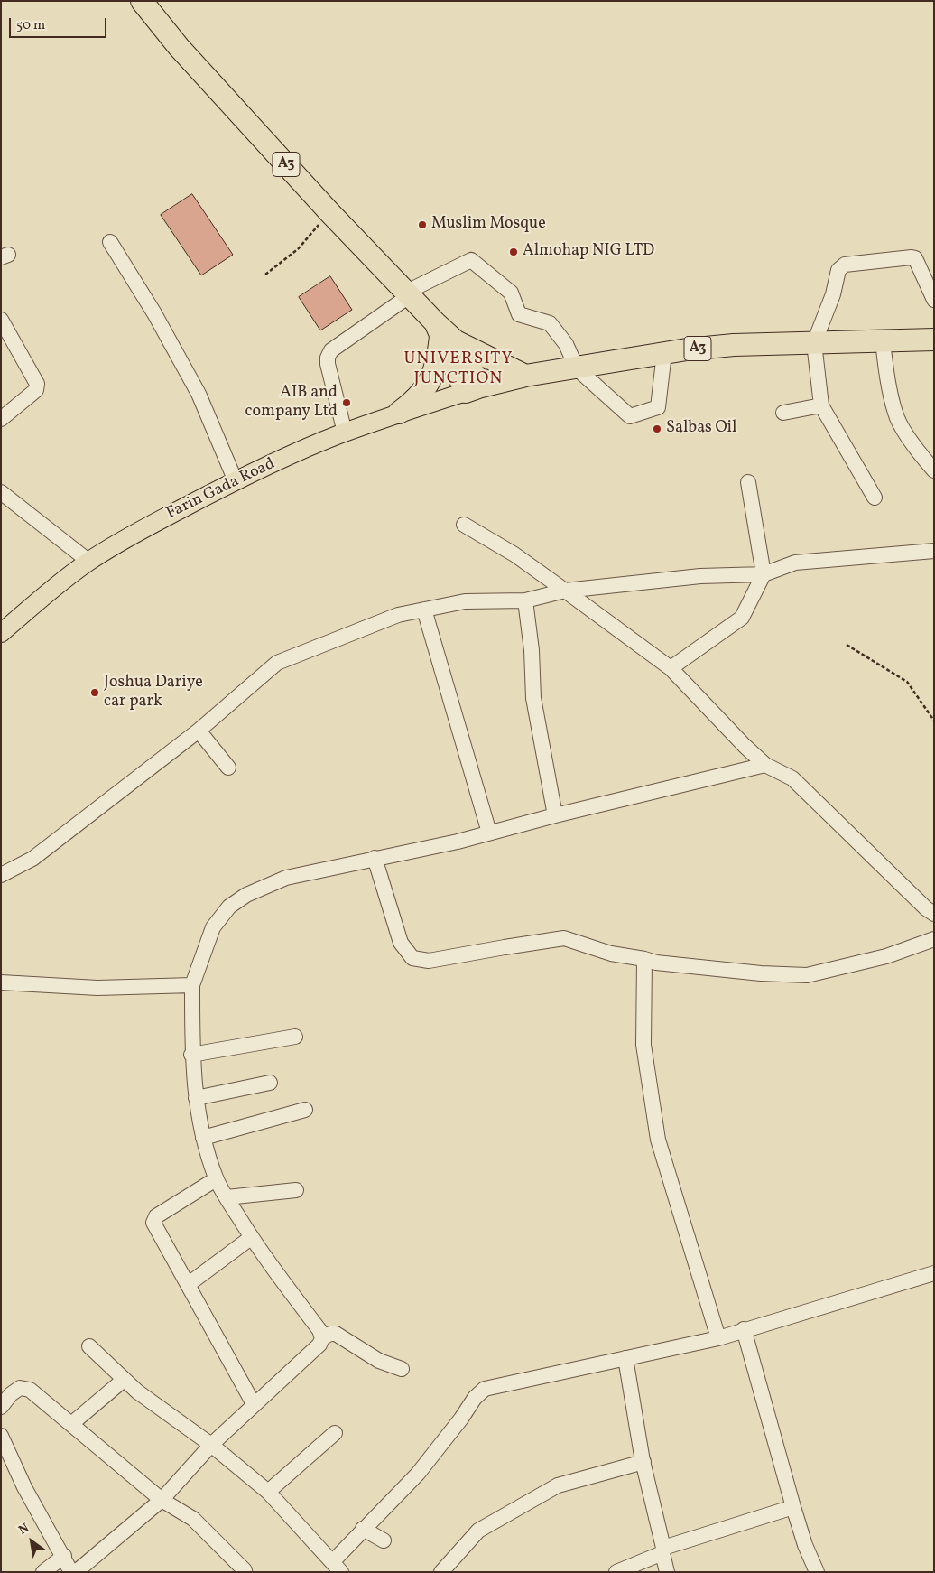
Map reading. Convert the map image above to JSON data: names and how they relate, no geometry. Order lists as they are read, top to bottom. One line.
{"streets":{"highway":["A3"],"main road":["Farin Gada Road"]},"crossings":[["A3","Farin Gada Road"]],"districts":["UNIVERSITY JUNCTION"],"places":["Muslim Mosque","Almohap NIG LTD","AIB and company Ltd","Salbas Oil","Joshua Dariye car park"],"scale_bar":"50 m","north":"top left"}
